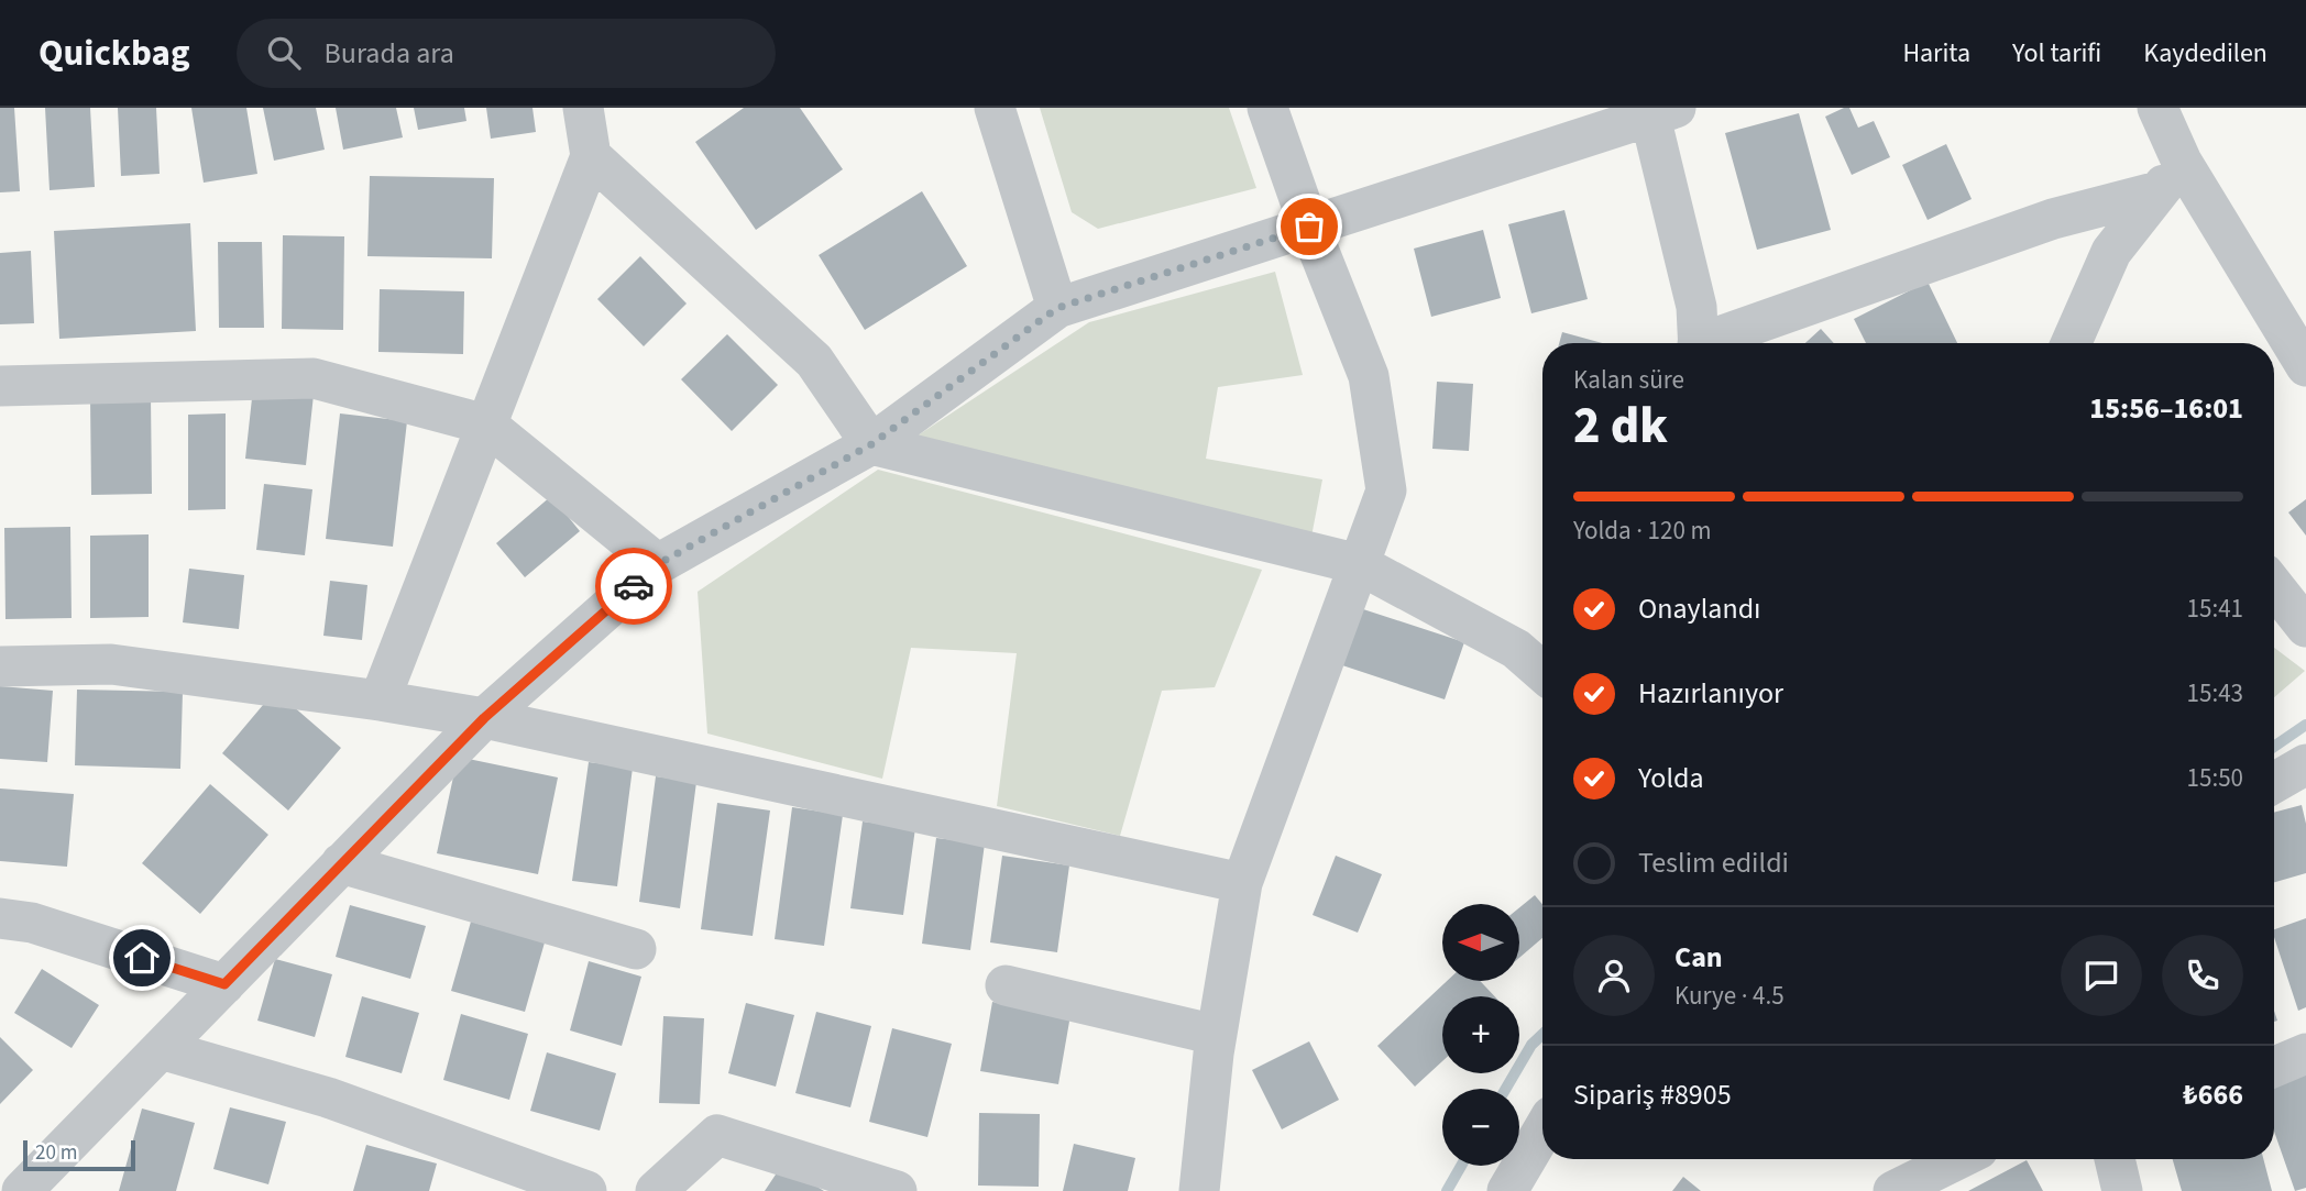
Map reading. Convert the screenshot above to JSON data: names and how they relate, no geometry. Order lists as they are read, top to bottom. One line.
{"scale_bar":"20 m","north":"left","page":{"header":"Quickbag","search":"Burada ara","nav":["Harita","Yol tarifi","Kaydedilen"],"heading":["2 dk","Kalan süre","15:56–16:01"],"panel":["Can","Kurye · 4.5","Sipariş #8905","₺666"],"bar":"Yolda · 120 m","list":[["Onaylandı","15:41"],["Hazırlanıyor","15:43"],["Yolda","15:50"],"Teslim edildi"],"map_buttons":["+","−"],"scale":"20 m"}}
